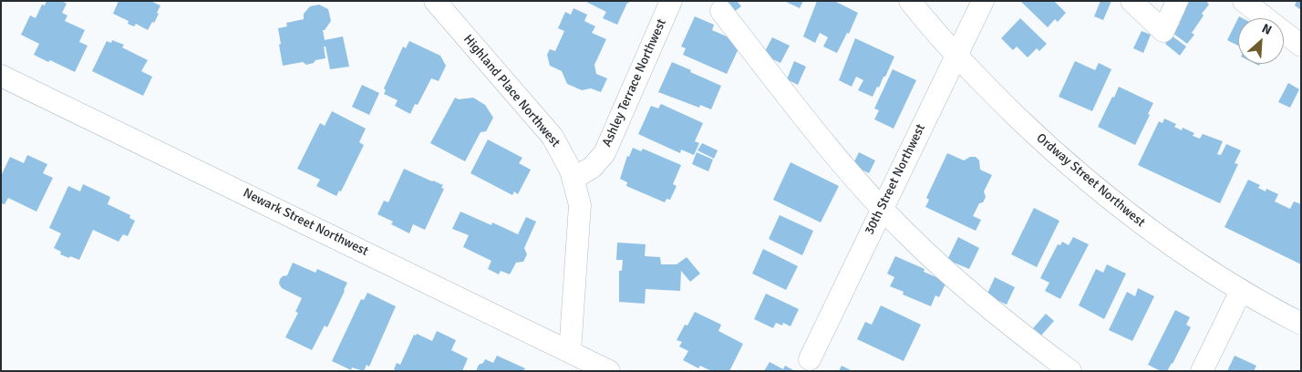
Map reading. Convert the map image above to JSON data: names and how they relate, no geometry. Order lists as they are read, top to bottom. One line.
{"streets":{"street":["Ashley Terrace Northwest","Highland Place Northwest","30th Street Northwest","Ordway Street Northwest","Newark Street Northwest"]},"crossings":[["Ashley Terrace Northwest","Highland Place Northwest"],["Highland Place Northwest","Newark Street Northwest"],["30th Street Northwest","Ordway Street Northwest"]],"north":"top right"}
